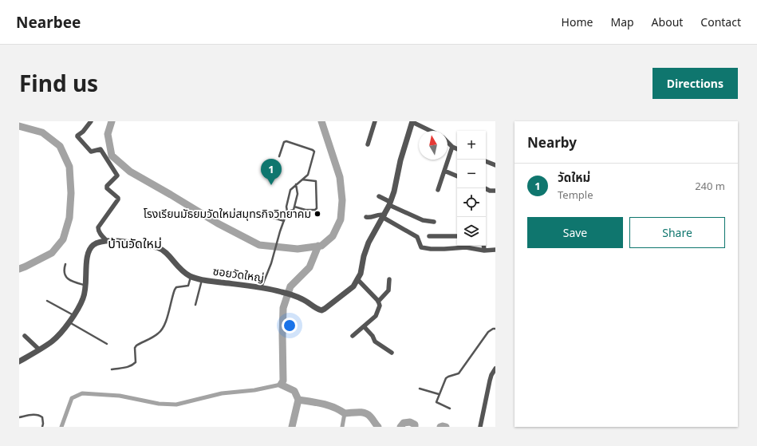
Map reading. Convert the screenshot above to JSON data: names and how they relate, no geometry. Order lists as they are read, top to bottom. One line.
{"streets":{"street":["ซอยวัดใหญ่"]},"districts":["บ้านวัดใหม่"],"places":["โรงเรียนมัธยมวัดใหม่สมุทรกิจวิทยาคม"],"north":"top","page":{"header":"Nearbee","nav":["Home","Map","About","Contact"],"title":"Find us","buttons":["Directions",["Save","Share"]],"heading":"Nearby","map_buttons":["+","−"],"pins":"1","list":[{"mark":"1","name":"วัดใหม่","note":"Temple","value":"240 m"}]}}
